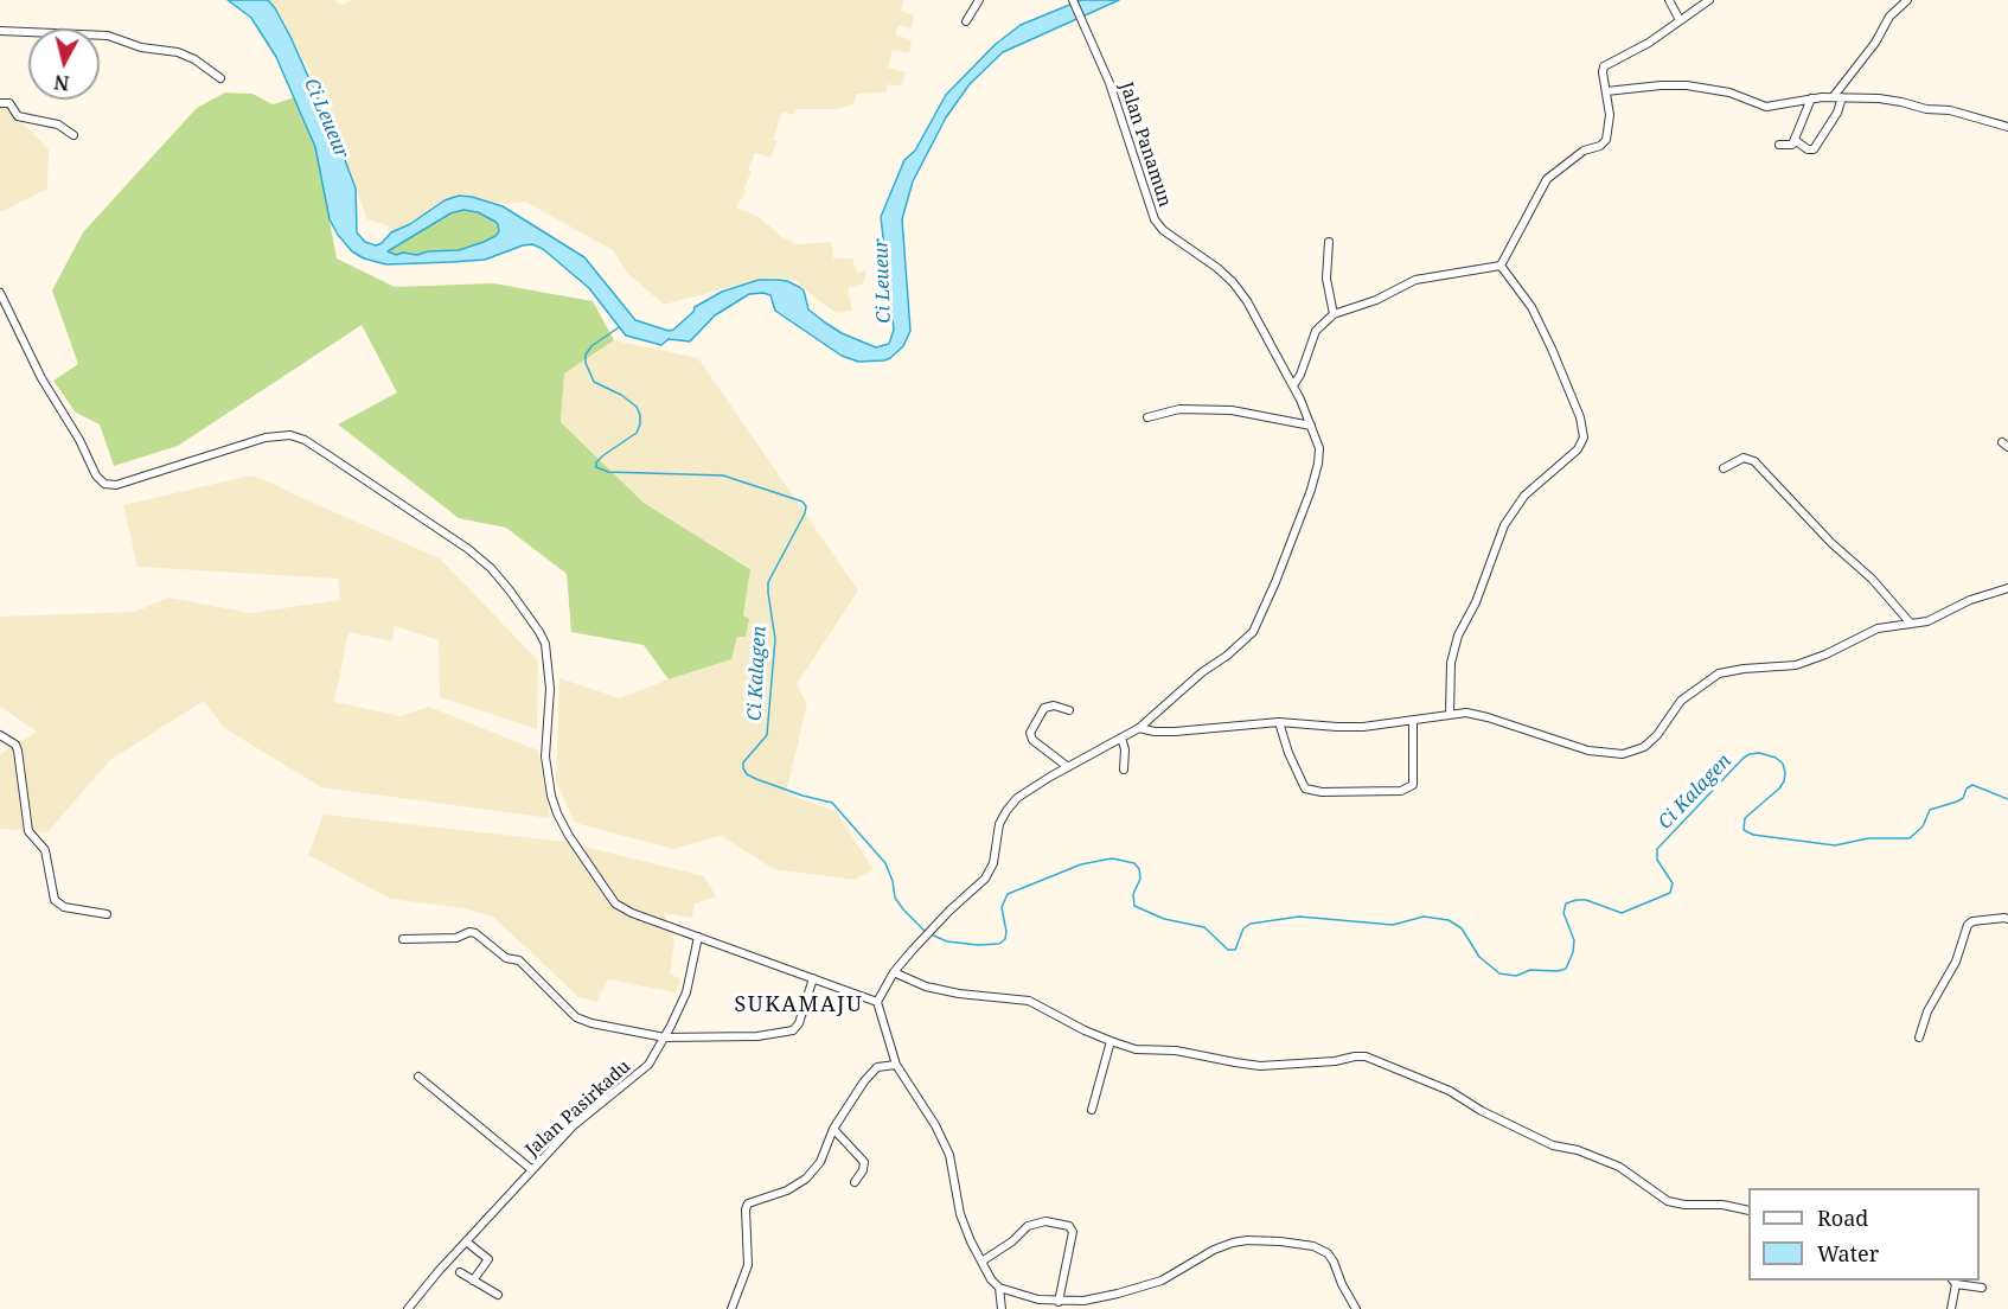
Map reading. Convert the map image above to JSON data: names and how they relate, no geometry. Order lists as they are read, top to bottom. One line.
{"streets":{"street":["Jalan Panamun","Jalan Pasirkadu"]},"districts":["SUKAMAJU"],"water":["Ci Leueur","Ci Kalagen"],"legend":["Road","Water"],"north":"bottom"}
